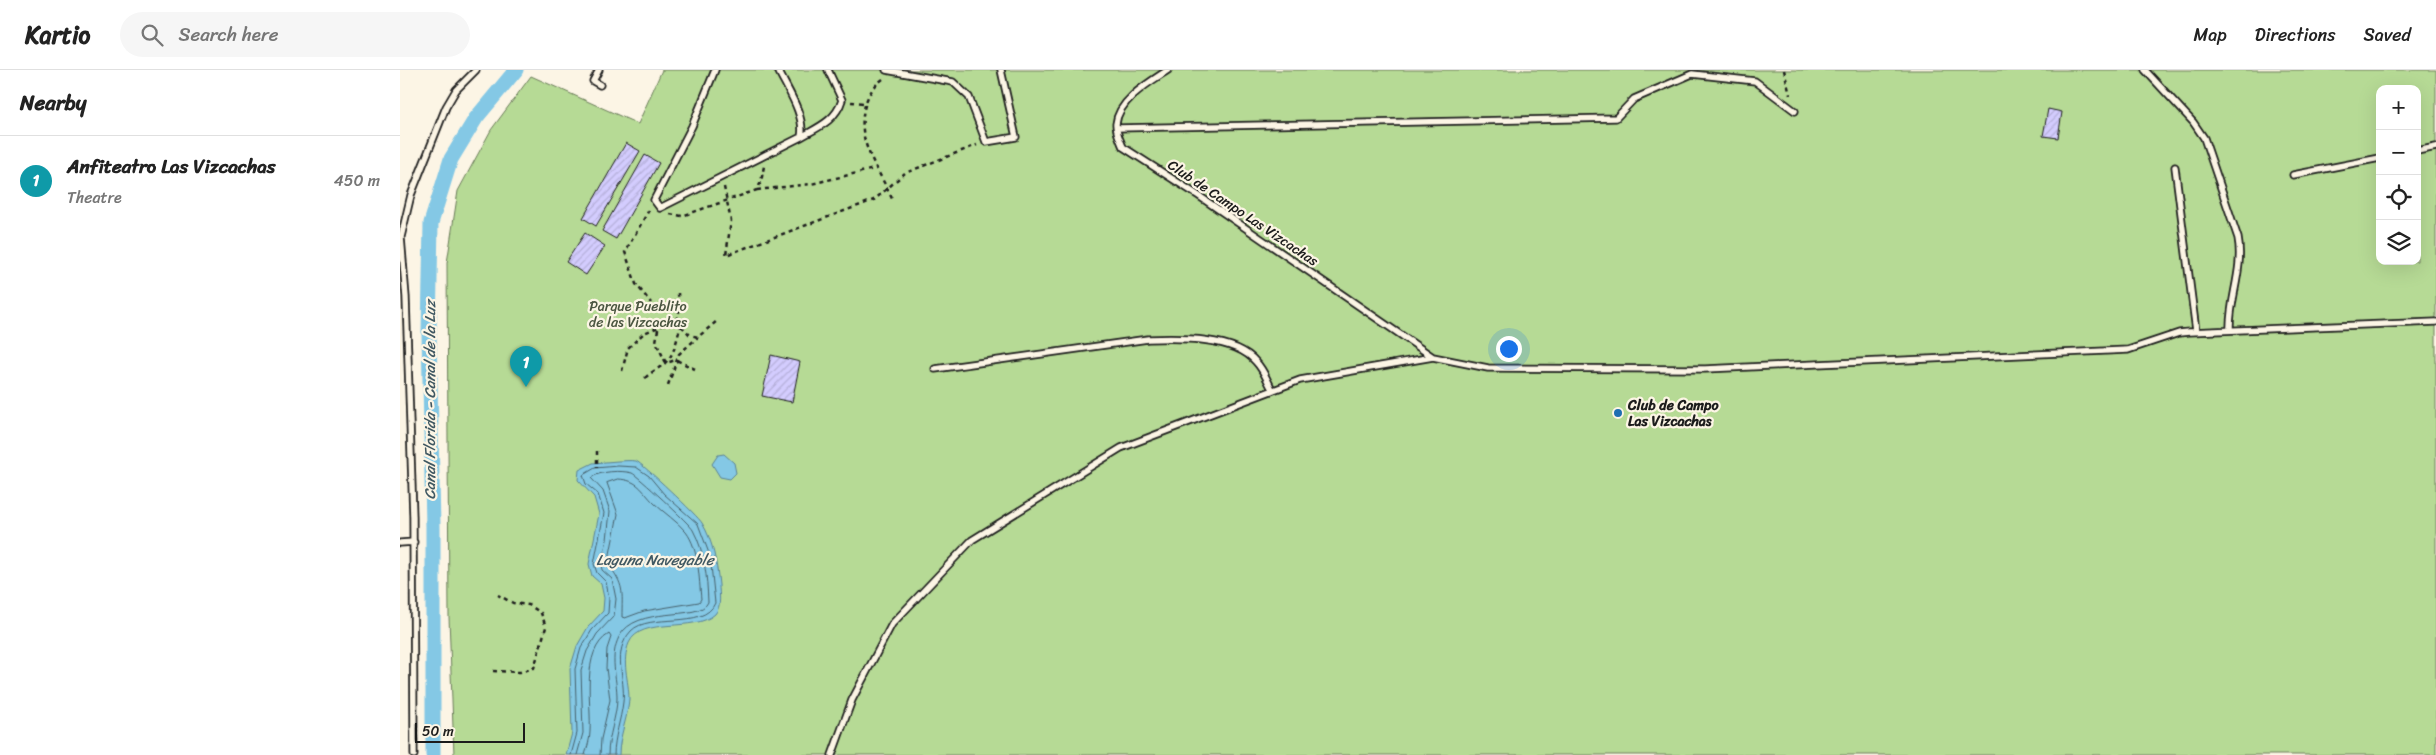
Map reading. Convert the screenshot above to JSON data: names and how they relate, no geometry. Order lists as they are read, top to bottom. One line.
{"streets":{"lane":["Club de Campo Las Vizcachas"]},"water":["Canal Florida - Canal de la Luz","Laguna Navegable"],"parks":["Parque Pueblito de las Vizcachas"],"places":["Club de Campo Las Vizcachas"],"scale_bar":"50 m","page":{"header":"Kartio","search":"Search here","nav":["Map","Directions","Saved"],"heading":"Nearby","map_buttons":["+","−"],"list":[{"mark":"1","name":"Anfiteatro Las Vizcachas","note":"Theatre","value":"450 m"}],"pins":"1","scale":"50 m"}}
